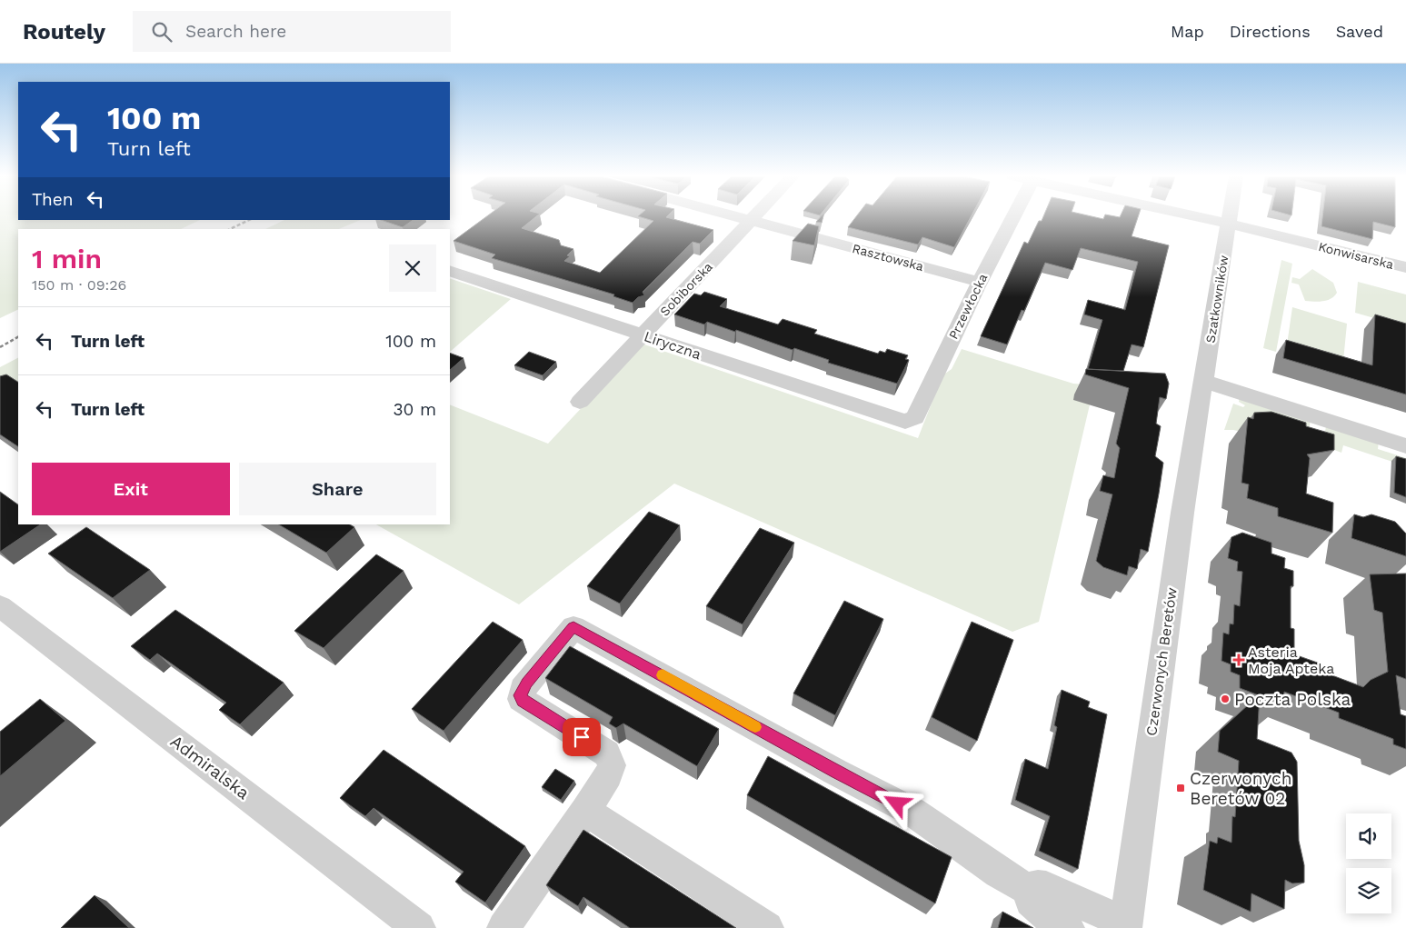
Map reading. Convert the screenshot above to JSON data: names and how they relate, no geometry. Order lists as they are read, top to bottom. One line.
{"streets":{"street":["Konwisarska","Rasztowska","Sobiborska","Szatkowników","Przewłocka","Liryczna","Czerwonych Beretów","Admiralska"]},"crossings":[["Konwisarska","Szatkowników"],["Rasztowska","Sobiborska"],["Rasztowska","Przewłocka"],["Sobiborska","Liryczna"],["Szatkowników","Czerwonych Beretów"],["Przewłocka","Liryczna"]],"places":{"health":["Asteria Moja Apteka"],"other":["Poczta Polska"],"transit":["Czerwonych Beretów 02"]},"page":{"header":"Routely","search":"Search here","nav":["Map","Directions","Saved"],"turn":["100 m","Turn left"],"then":"Then","heading":["1 min","150 m · 09:26"],"list":[{"name":"Turn left","value":"100 m"},{"name":"Turn left","value":"30 m"}],"buttons":["Exit","Share"]}}
